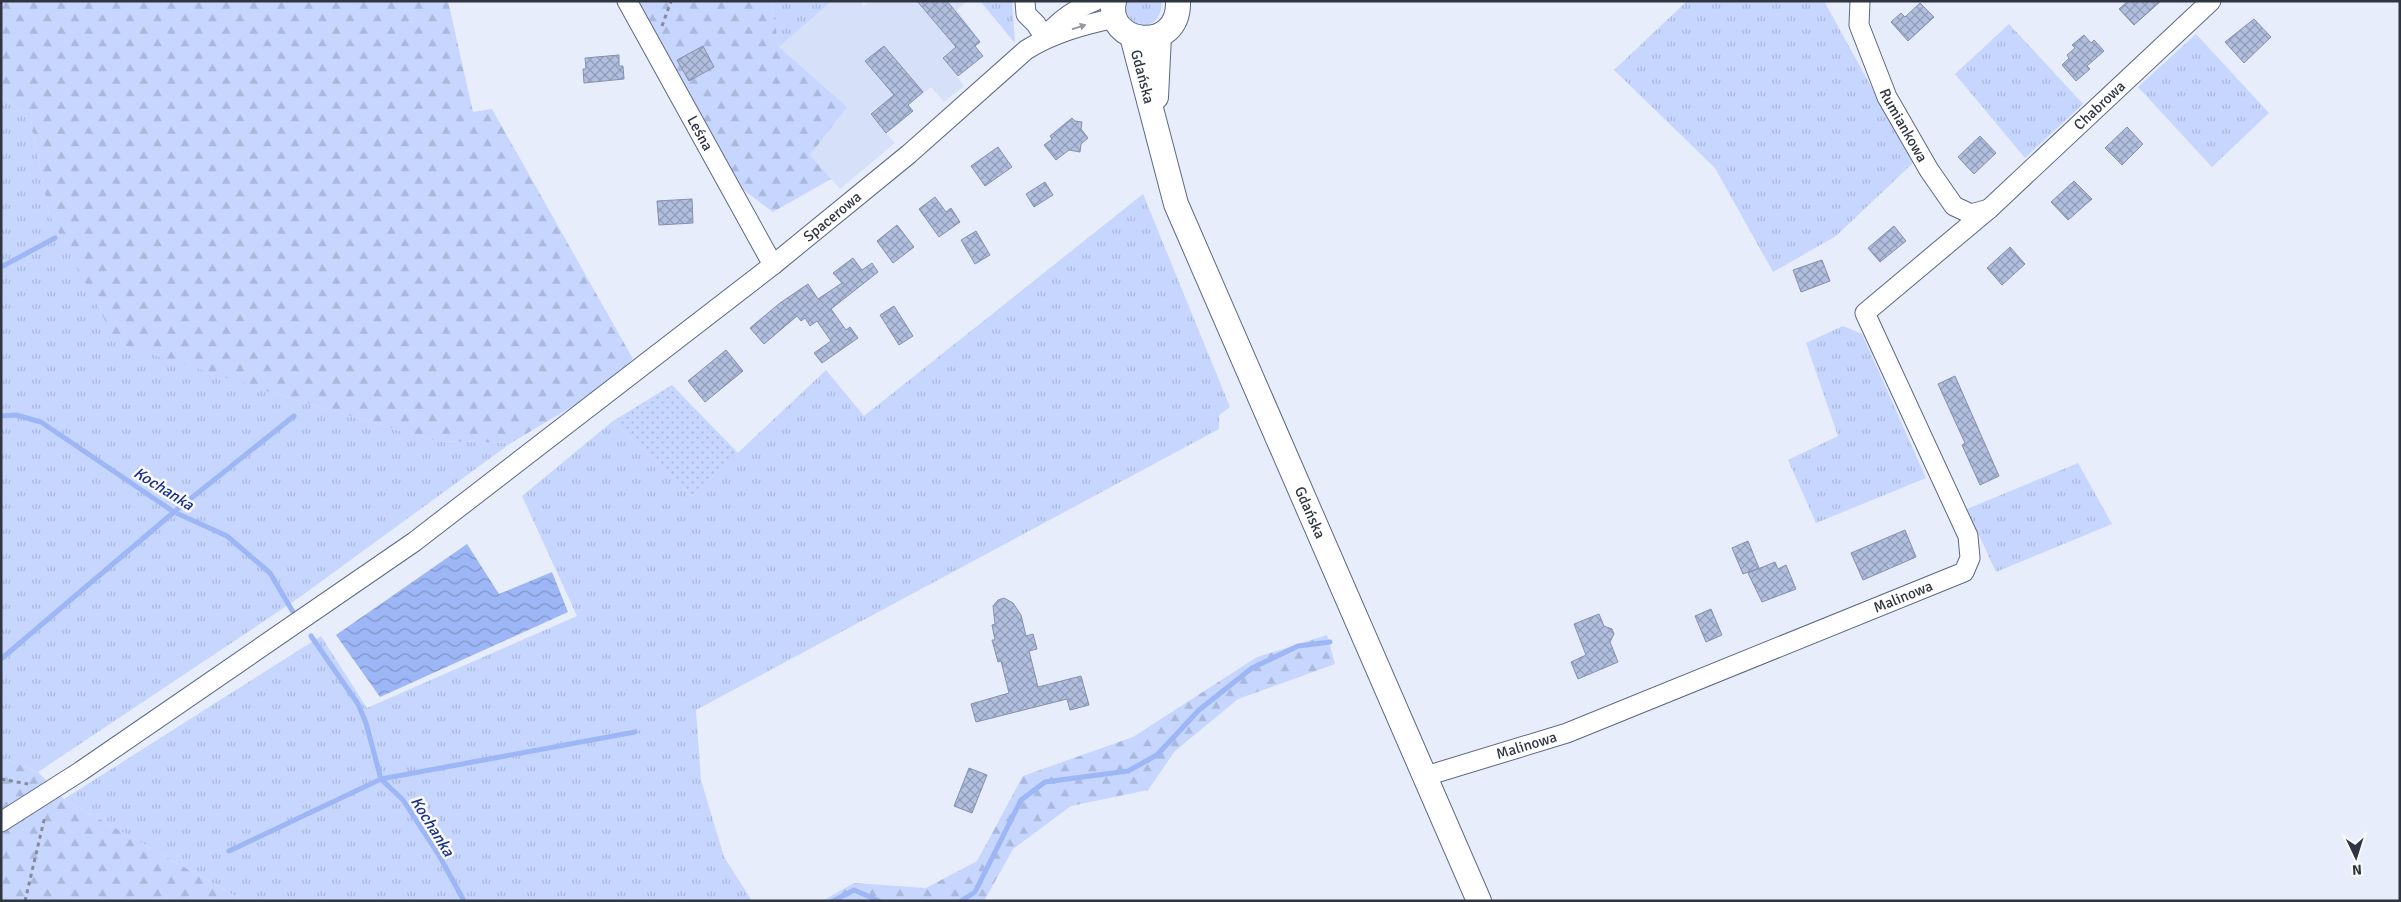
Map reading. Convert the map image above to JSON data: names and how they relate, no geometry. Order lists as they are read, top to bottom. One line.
{"streets":{"main road":["Gdańska"],"street":["Chabrowa","Rumiankowa","Leśna","Spacerowa","Malinowa"]},"crossings":[["Gdańska","Malinowa"],["Chabrowa","Rumiankowa"],["Chabrowa","Malinowa"],["Rumiankowa","Malinowa"],["Leśna","Spacerowa"]],"water":["Kochanka"],"north":"bottom"}
